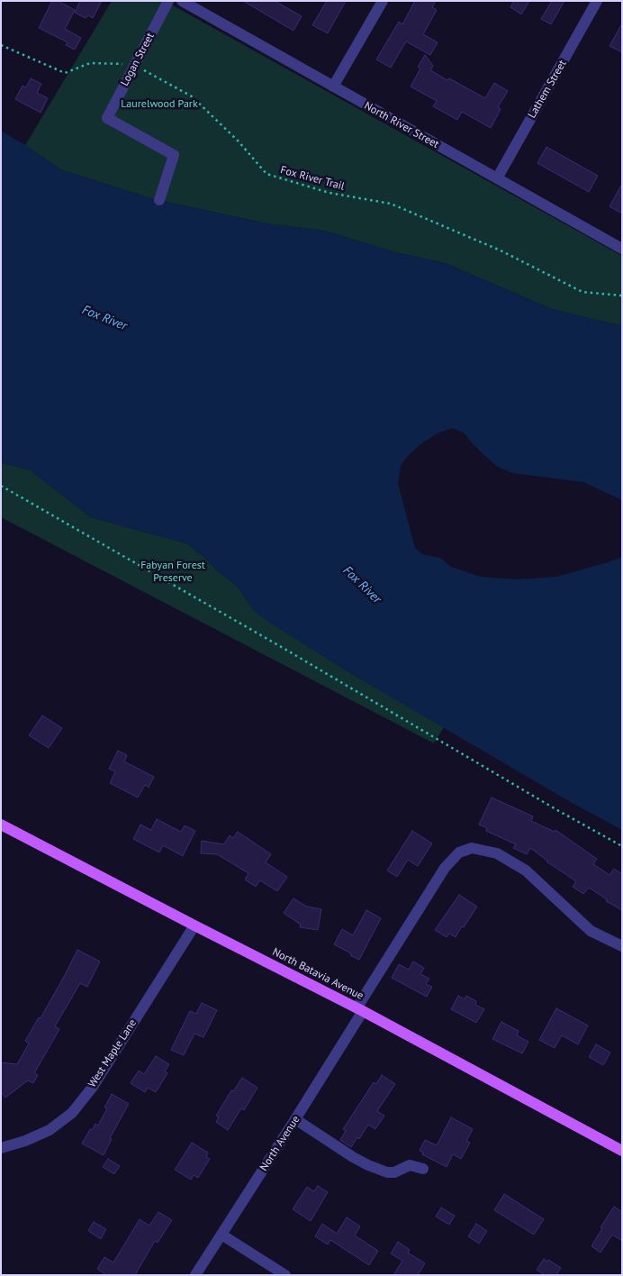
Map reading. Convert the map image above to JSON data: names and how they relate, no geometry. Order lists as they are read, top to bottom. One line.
{"streets":{"main road":["North Batavia Avenue"],"street":["Logan Street","Lathem Street","North River Street","West Maple Lane","North Avenue"],"path":["Fox River Trail"]},"crossings":[["Logan Street","Fox River Trail"],["Lathem Street","North River Street"],["North Batavia Avenue","West Maple Lane"],["North Batavia Avenue","North Avenue"]],"water":["Fox River"],"parks":["Laurelwood Park","Fabyan Forest Preserve"]}
